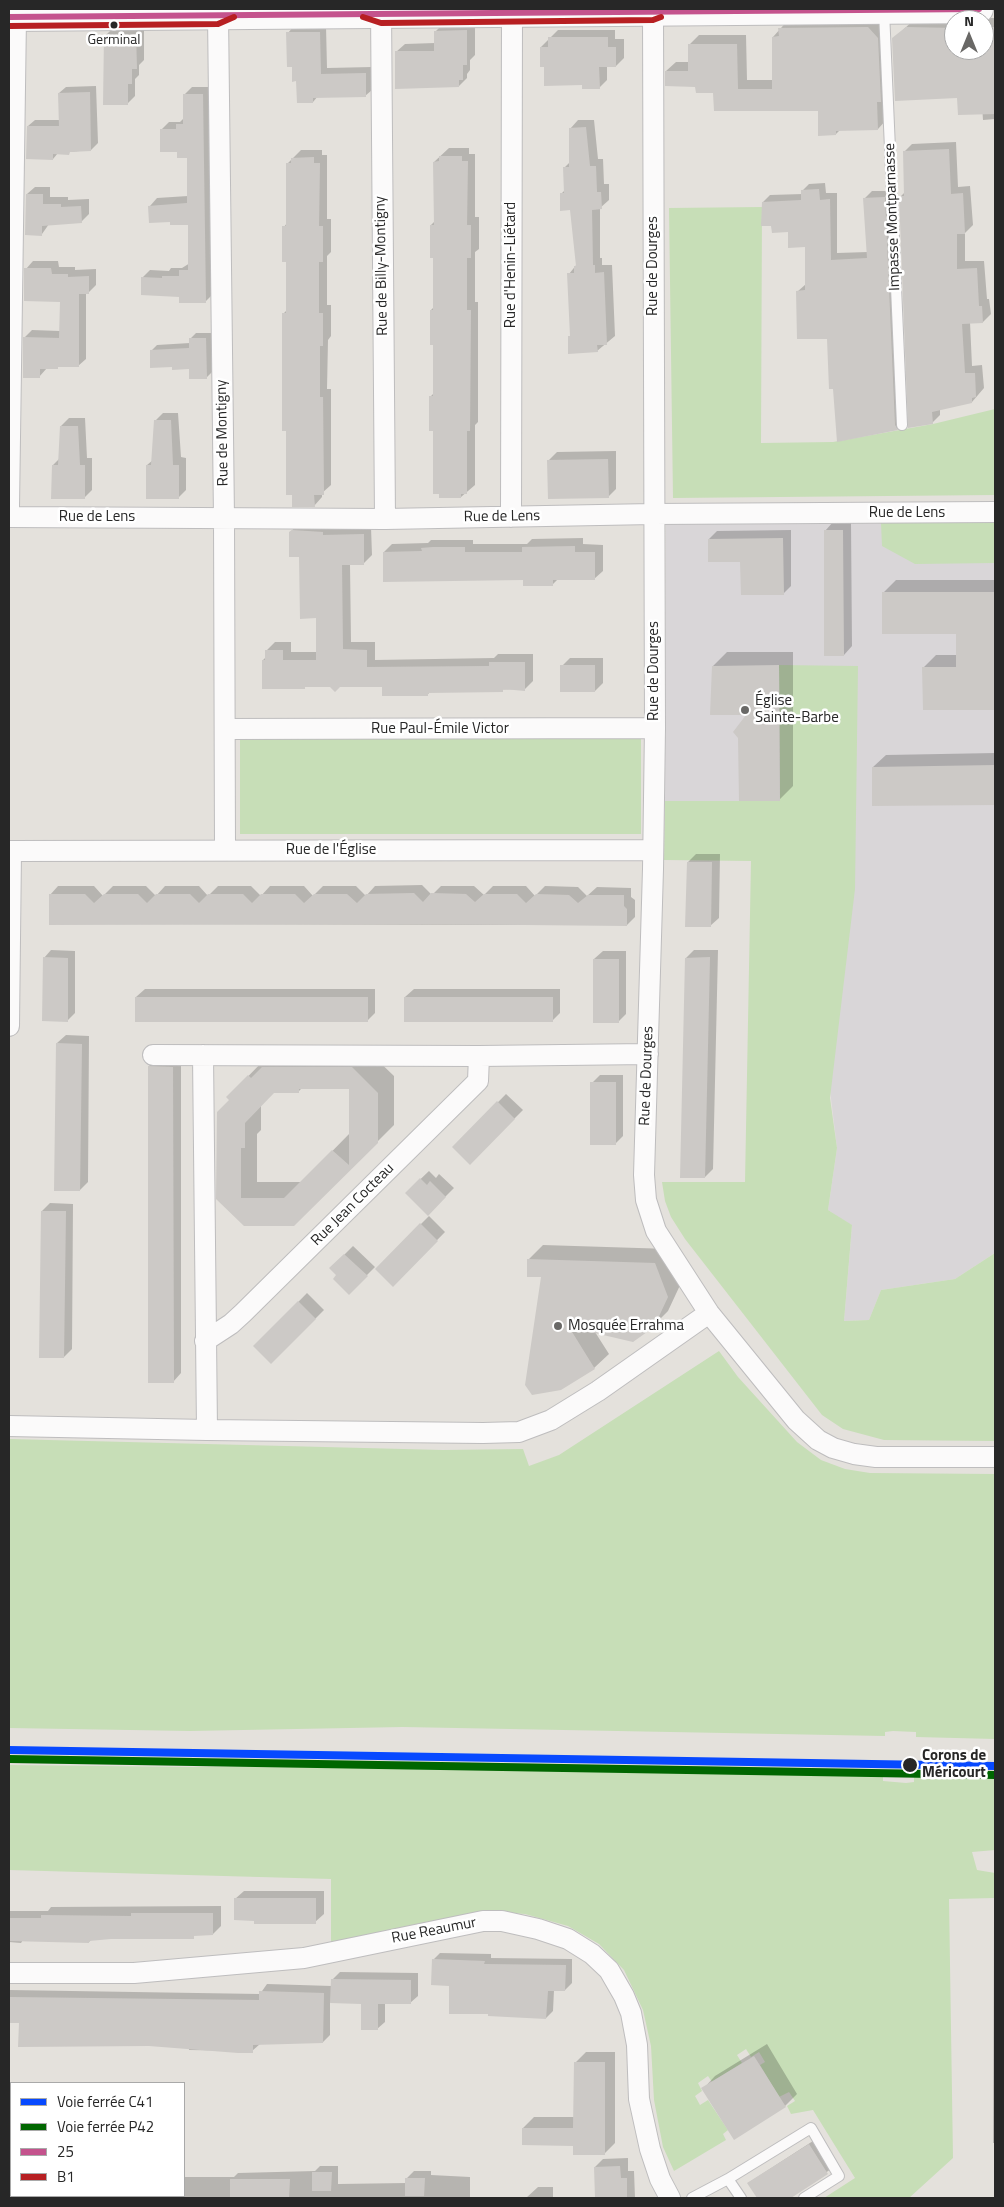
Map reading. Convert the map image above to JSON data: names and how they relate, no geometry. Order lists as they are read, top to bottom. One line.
{"streets":{"street":["Rue d'Henin-Liétard","Rue de Billy-Montigny","Rue de Dourges","Rue de Montigny","Rue de Lens","Rue Paul-Émile Victor","Rue de l'Église","Rue Jean Cocteau","Rue Reaumur"],"lane":["Impasse Montparnasse"]},"crossings":[["Rue d'Henin-Liétard","Rue de Lens"],["Rue de Billy-Montigny","Rue de Lens"],["Rue de Dourges","Rue de Lens"],["Rue de Dourges","Rue Paul-Émile Victor"],["Rue de Dourges","Rue de l'Église"],["Rue de Montigny","Rue de Lens"],["Rue de Montigny","Rue Paul-Émile Victor"],["Rue de Montigny","Rue de l'Église"]],"places":["Germinal","Église Sainte-Barbe","Mosquée Errahma","Corons de Méricourt"],"lines":["transit line 25","transit line B1","rail line C41","rail line P42"],"legend":["Voie ferrée C41","Voie ferrée P42","25","B1"],"north":"top"}
